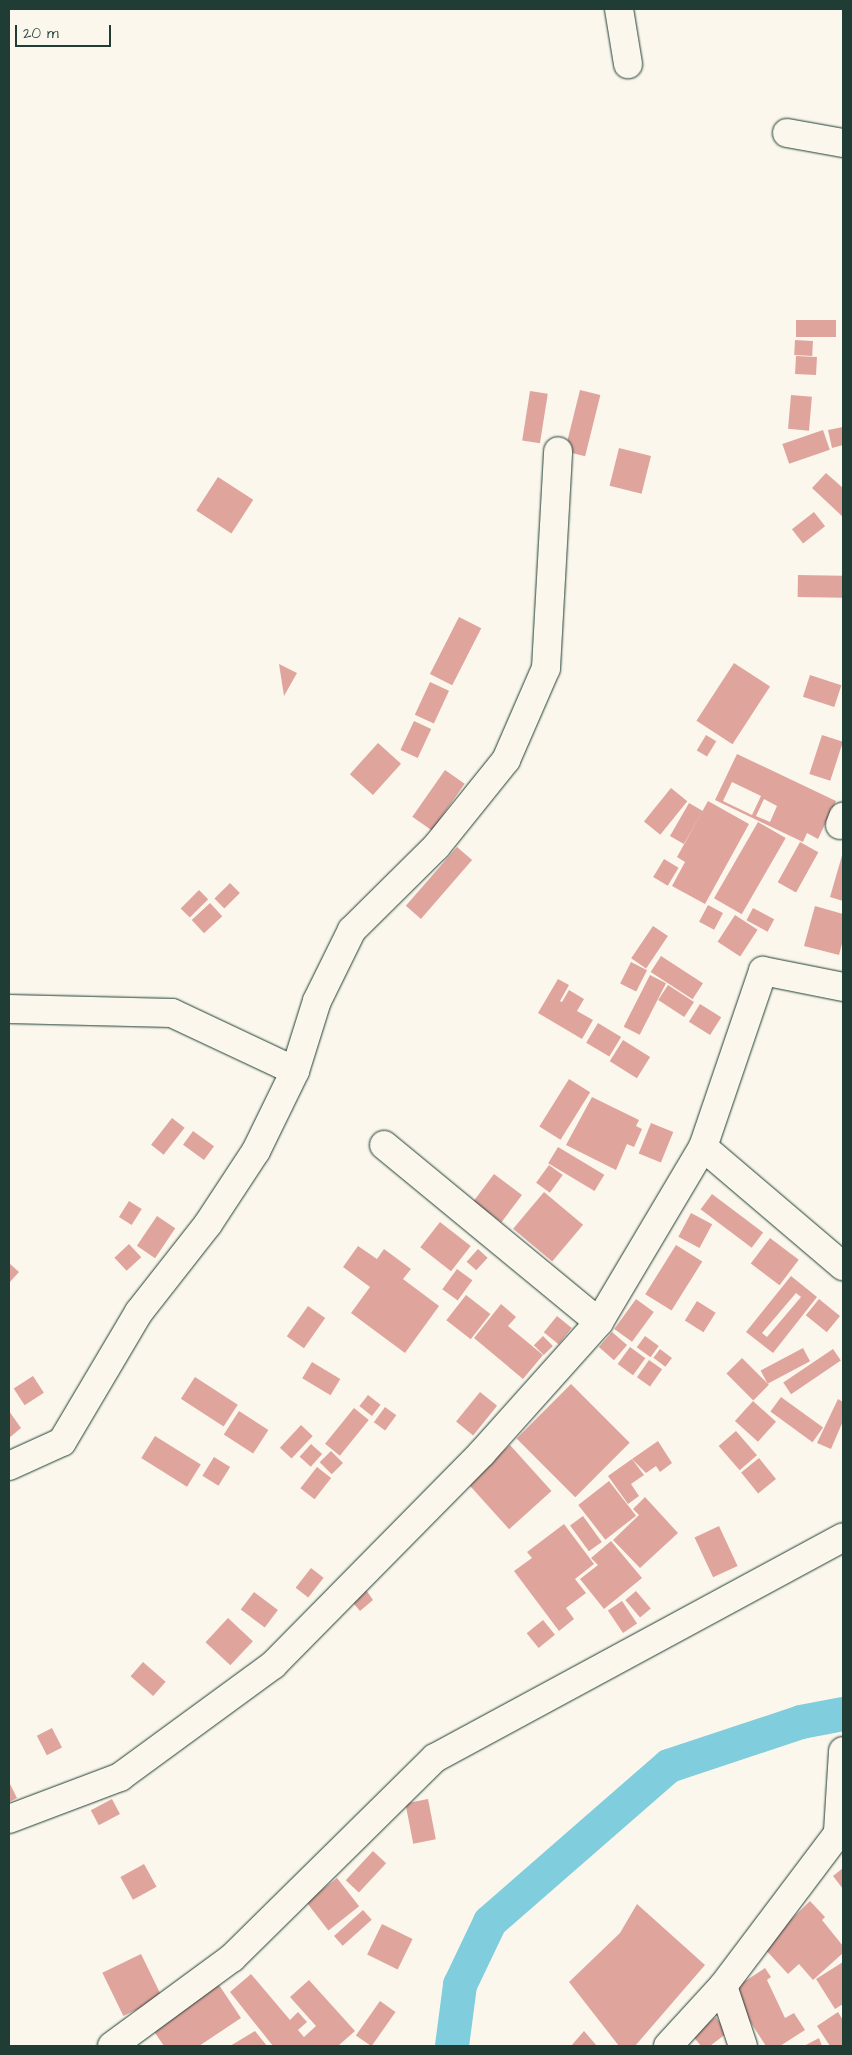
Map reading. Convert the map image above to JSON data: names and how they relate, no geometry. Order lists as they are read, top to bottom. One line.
{"scale_bar":"20 m"}
